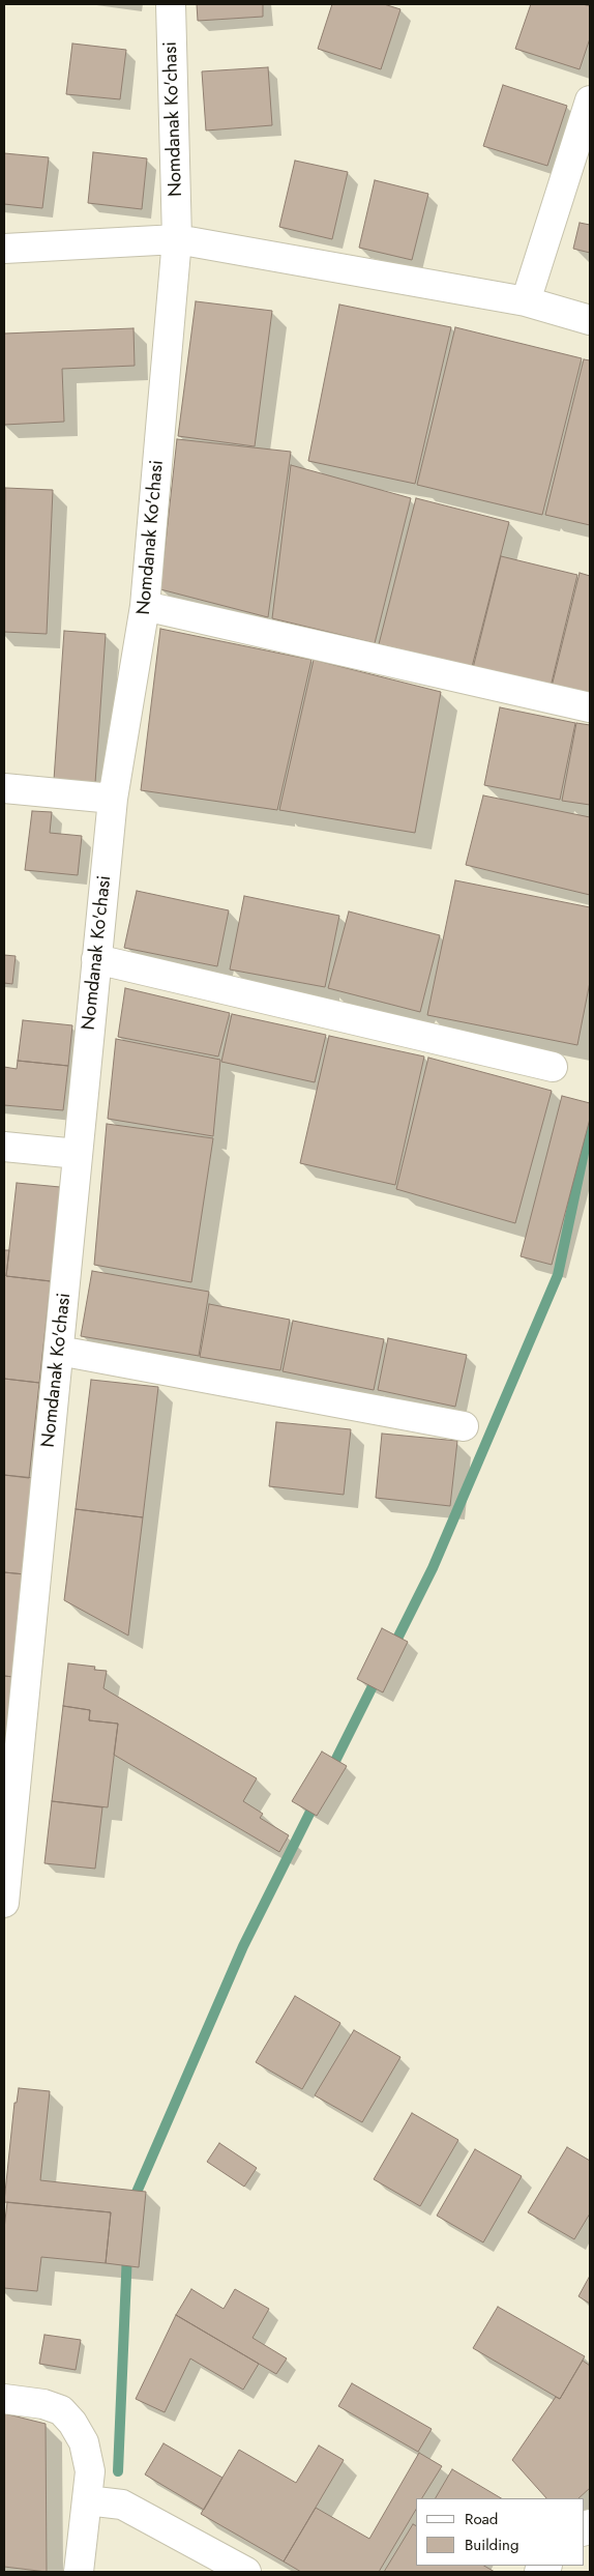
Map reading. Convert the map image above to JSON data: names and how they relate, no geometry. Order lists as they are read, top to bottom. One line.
{"streets":{"street":["Nomdanak Ko'chasi"]},"legend":["Road","Building"]}
